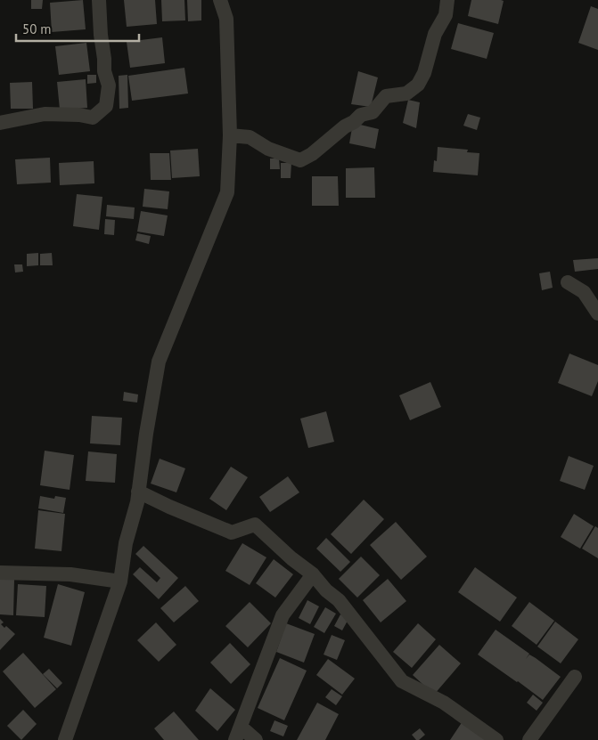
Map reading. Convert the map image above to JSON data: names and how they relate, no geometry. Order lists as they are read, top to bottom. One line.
{"scale_bar":"50 m"}
